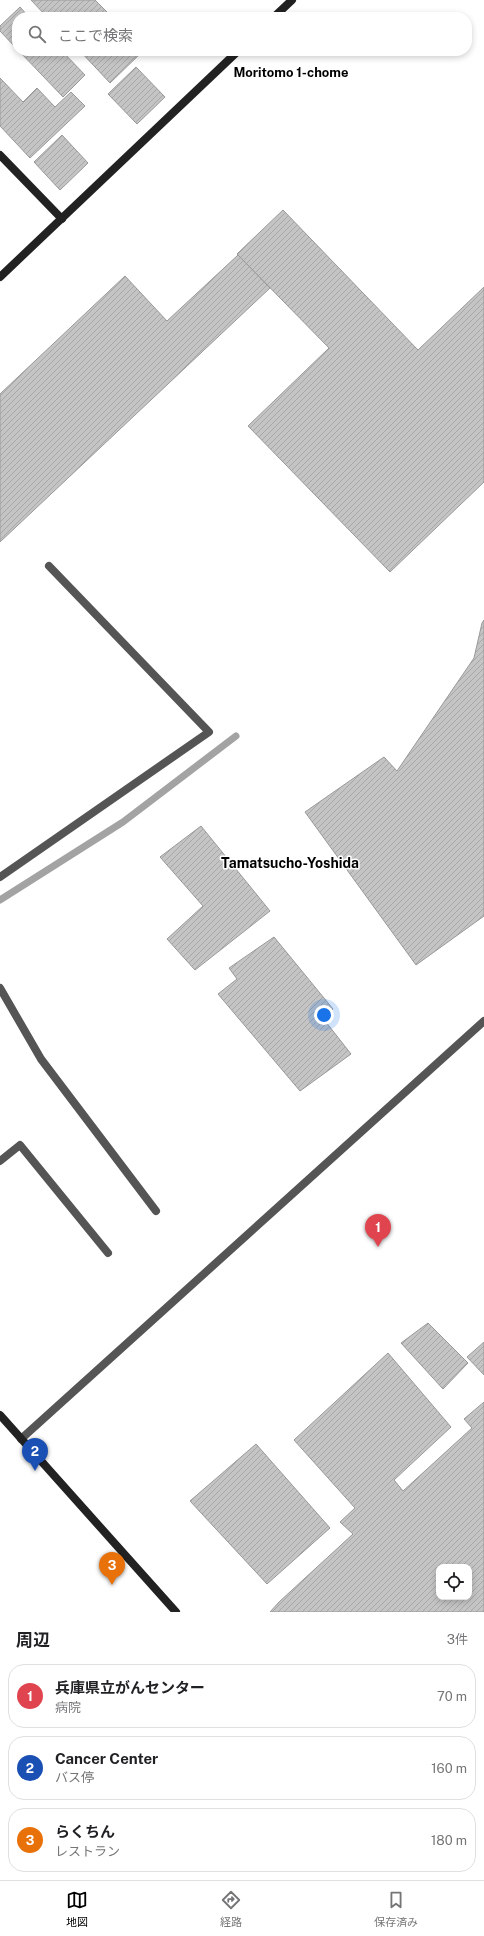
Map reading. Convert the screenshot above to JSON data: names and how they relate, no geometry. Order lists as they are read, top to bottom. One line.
{"districts":["Moritomo 1-chome","Tamatsucho-Yoshida"],"page":{"search":"ここで検索","pins":["1","2","3"],"heading":["周辺","3件"],"list":[{"mark":"1","name":"兵庫県立がんセンター","note":"病院","value":"70 m"},{"mark":"2","name":"Cancer Center","note":"バス停","value":"160 m"},{"mark":"3","name":"らくちん","note":"レストラン","value":"180 m"}],"nav":["地図","経路","保存済み"]}}
